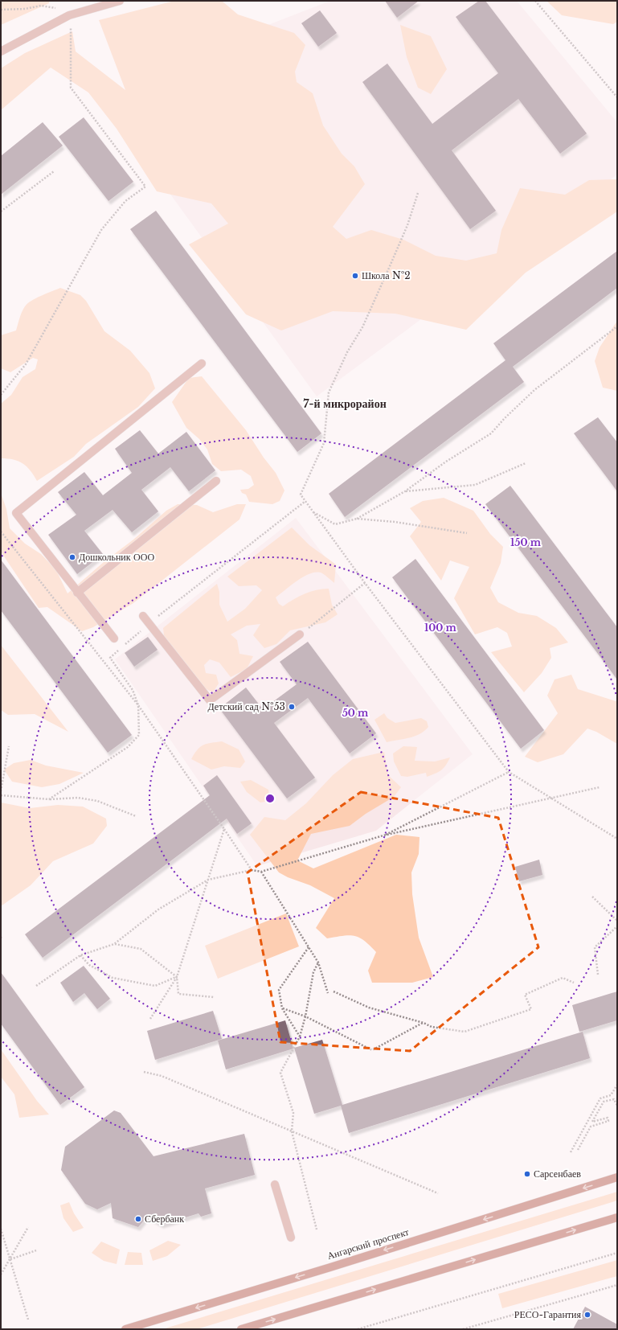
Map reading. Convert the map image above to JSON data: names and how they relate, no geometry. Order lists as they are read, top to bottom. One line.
{"streets":{"street":["Ангарский проспект"]},"districts":["7-й микрорайон"],"places":["Школа №2","Дошкольник ООО","Детский сад №53","Сарсенбаев","Сбербанк","РЕСО-Гарантия"],"rings":["150 m","100 m","50 m"]}
